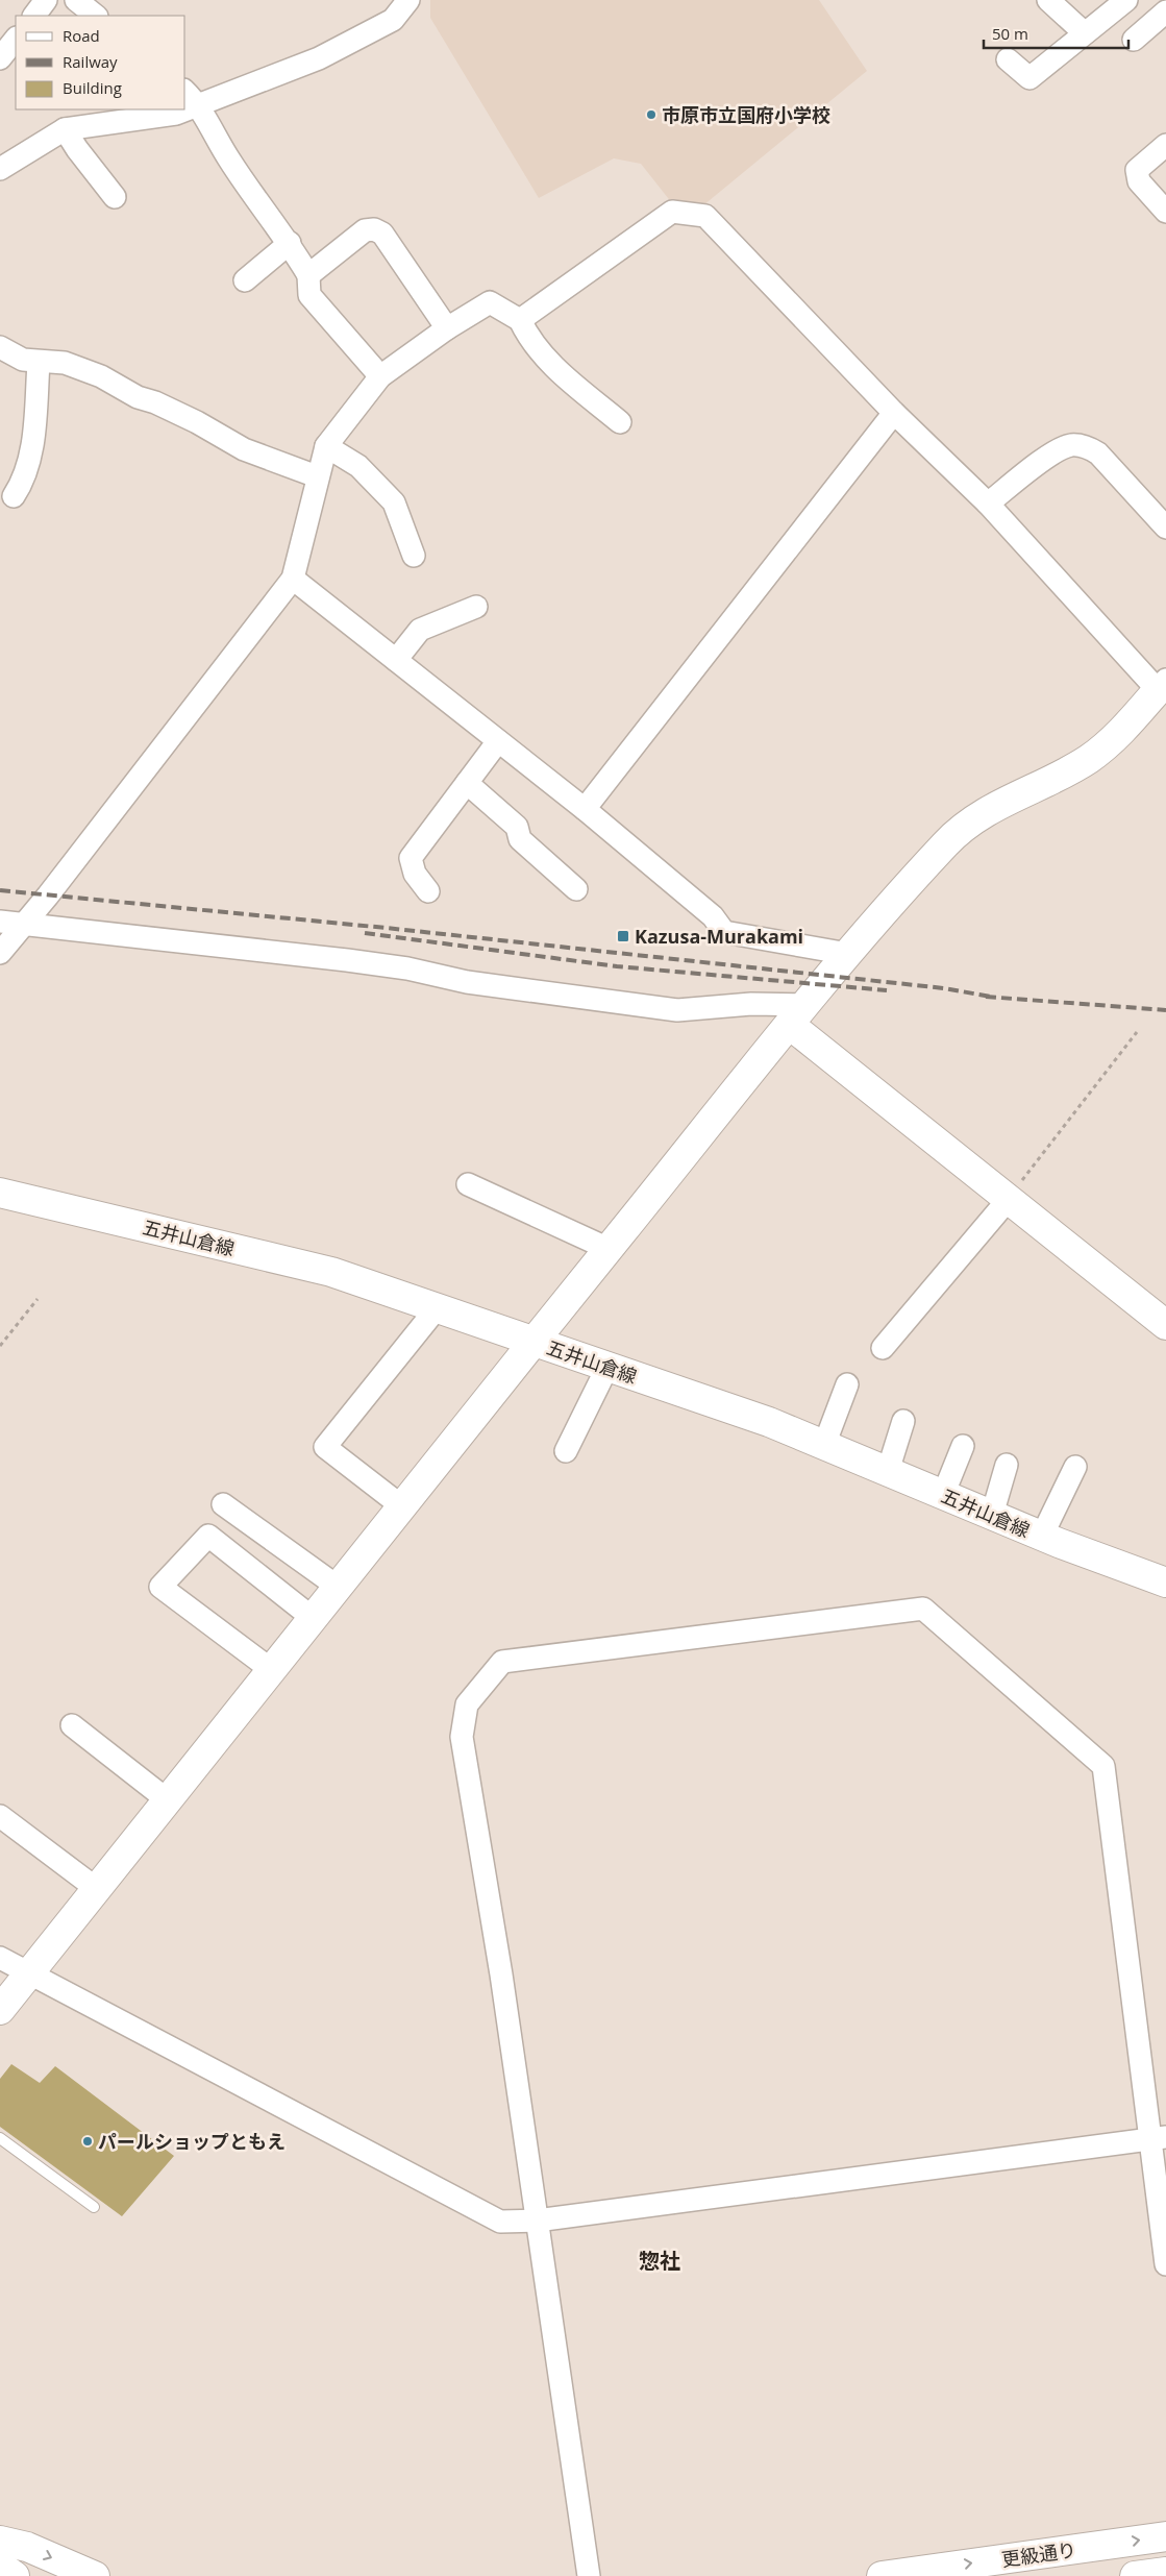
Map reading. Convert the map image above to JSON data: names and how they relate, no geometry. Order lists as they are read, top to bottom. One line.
{"streets":{"street":["五井山倉線","更級通り"]},"one_way":["更級通り"],"districts":["惣社"],"places":{"other":["市原市立国府小学校","パールショップともえ"],"transit":["Kazusa-Murakami"]},"legend":["Road","Railway","Building"],"scale_bar":"50 m"}
